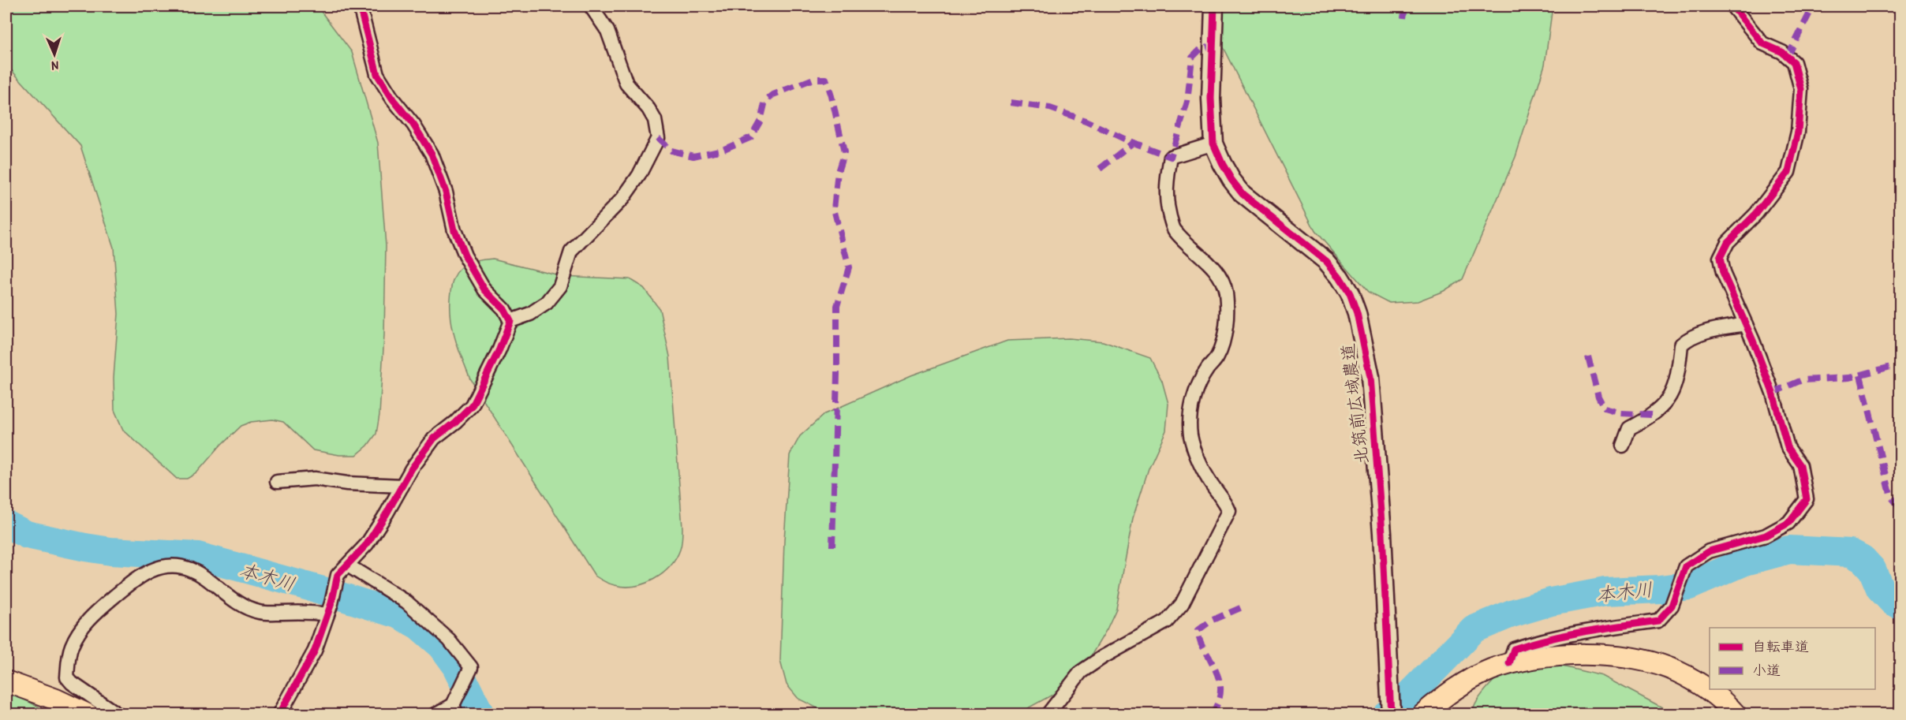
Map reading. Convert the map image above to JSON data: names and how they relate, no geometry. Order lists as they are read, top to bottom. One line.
{"streets":{"street":["北筑前広域農道"]},"water":["本木川"],"legend":["自転車道","小道"],"north":"bottom"}
